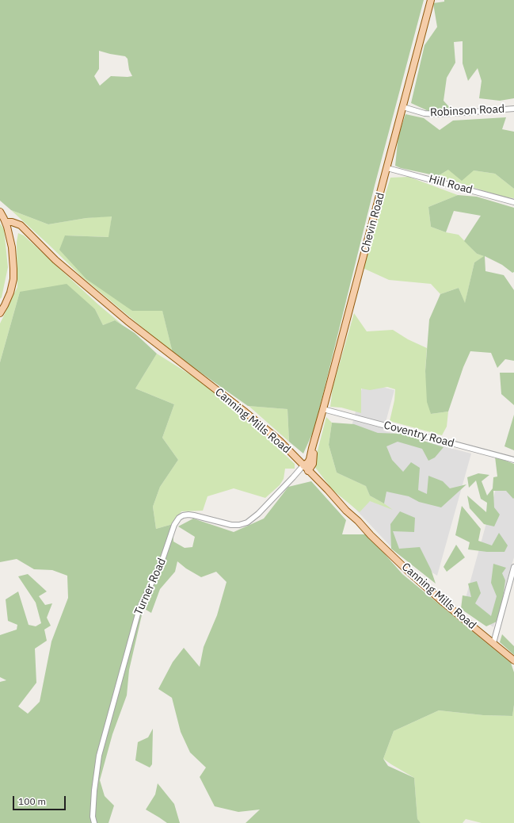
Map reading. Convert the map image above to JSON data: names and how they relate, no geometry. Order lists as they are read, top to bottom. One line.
{"streets":{"main road":["Chevin Road","Canning Mills Road"],"street":["Robinson Road","Hill Road","Coventry Road","Turner Road"]},"crossings":[["Robinson Road","Chevin Road"],["Hill Road","Chevin Road"],["Chevin Road","Canning Mills Road"],["Chevin Road","Coventry Road"],["Chevin Road","Turner Road"],["Canning Mills Road","Turner Road"]],"scale_bar":"100 m"}
